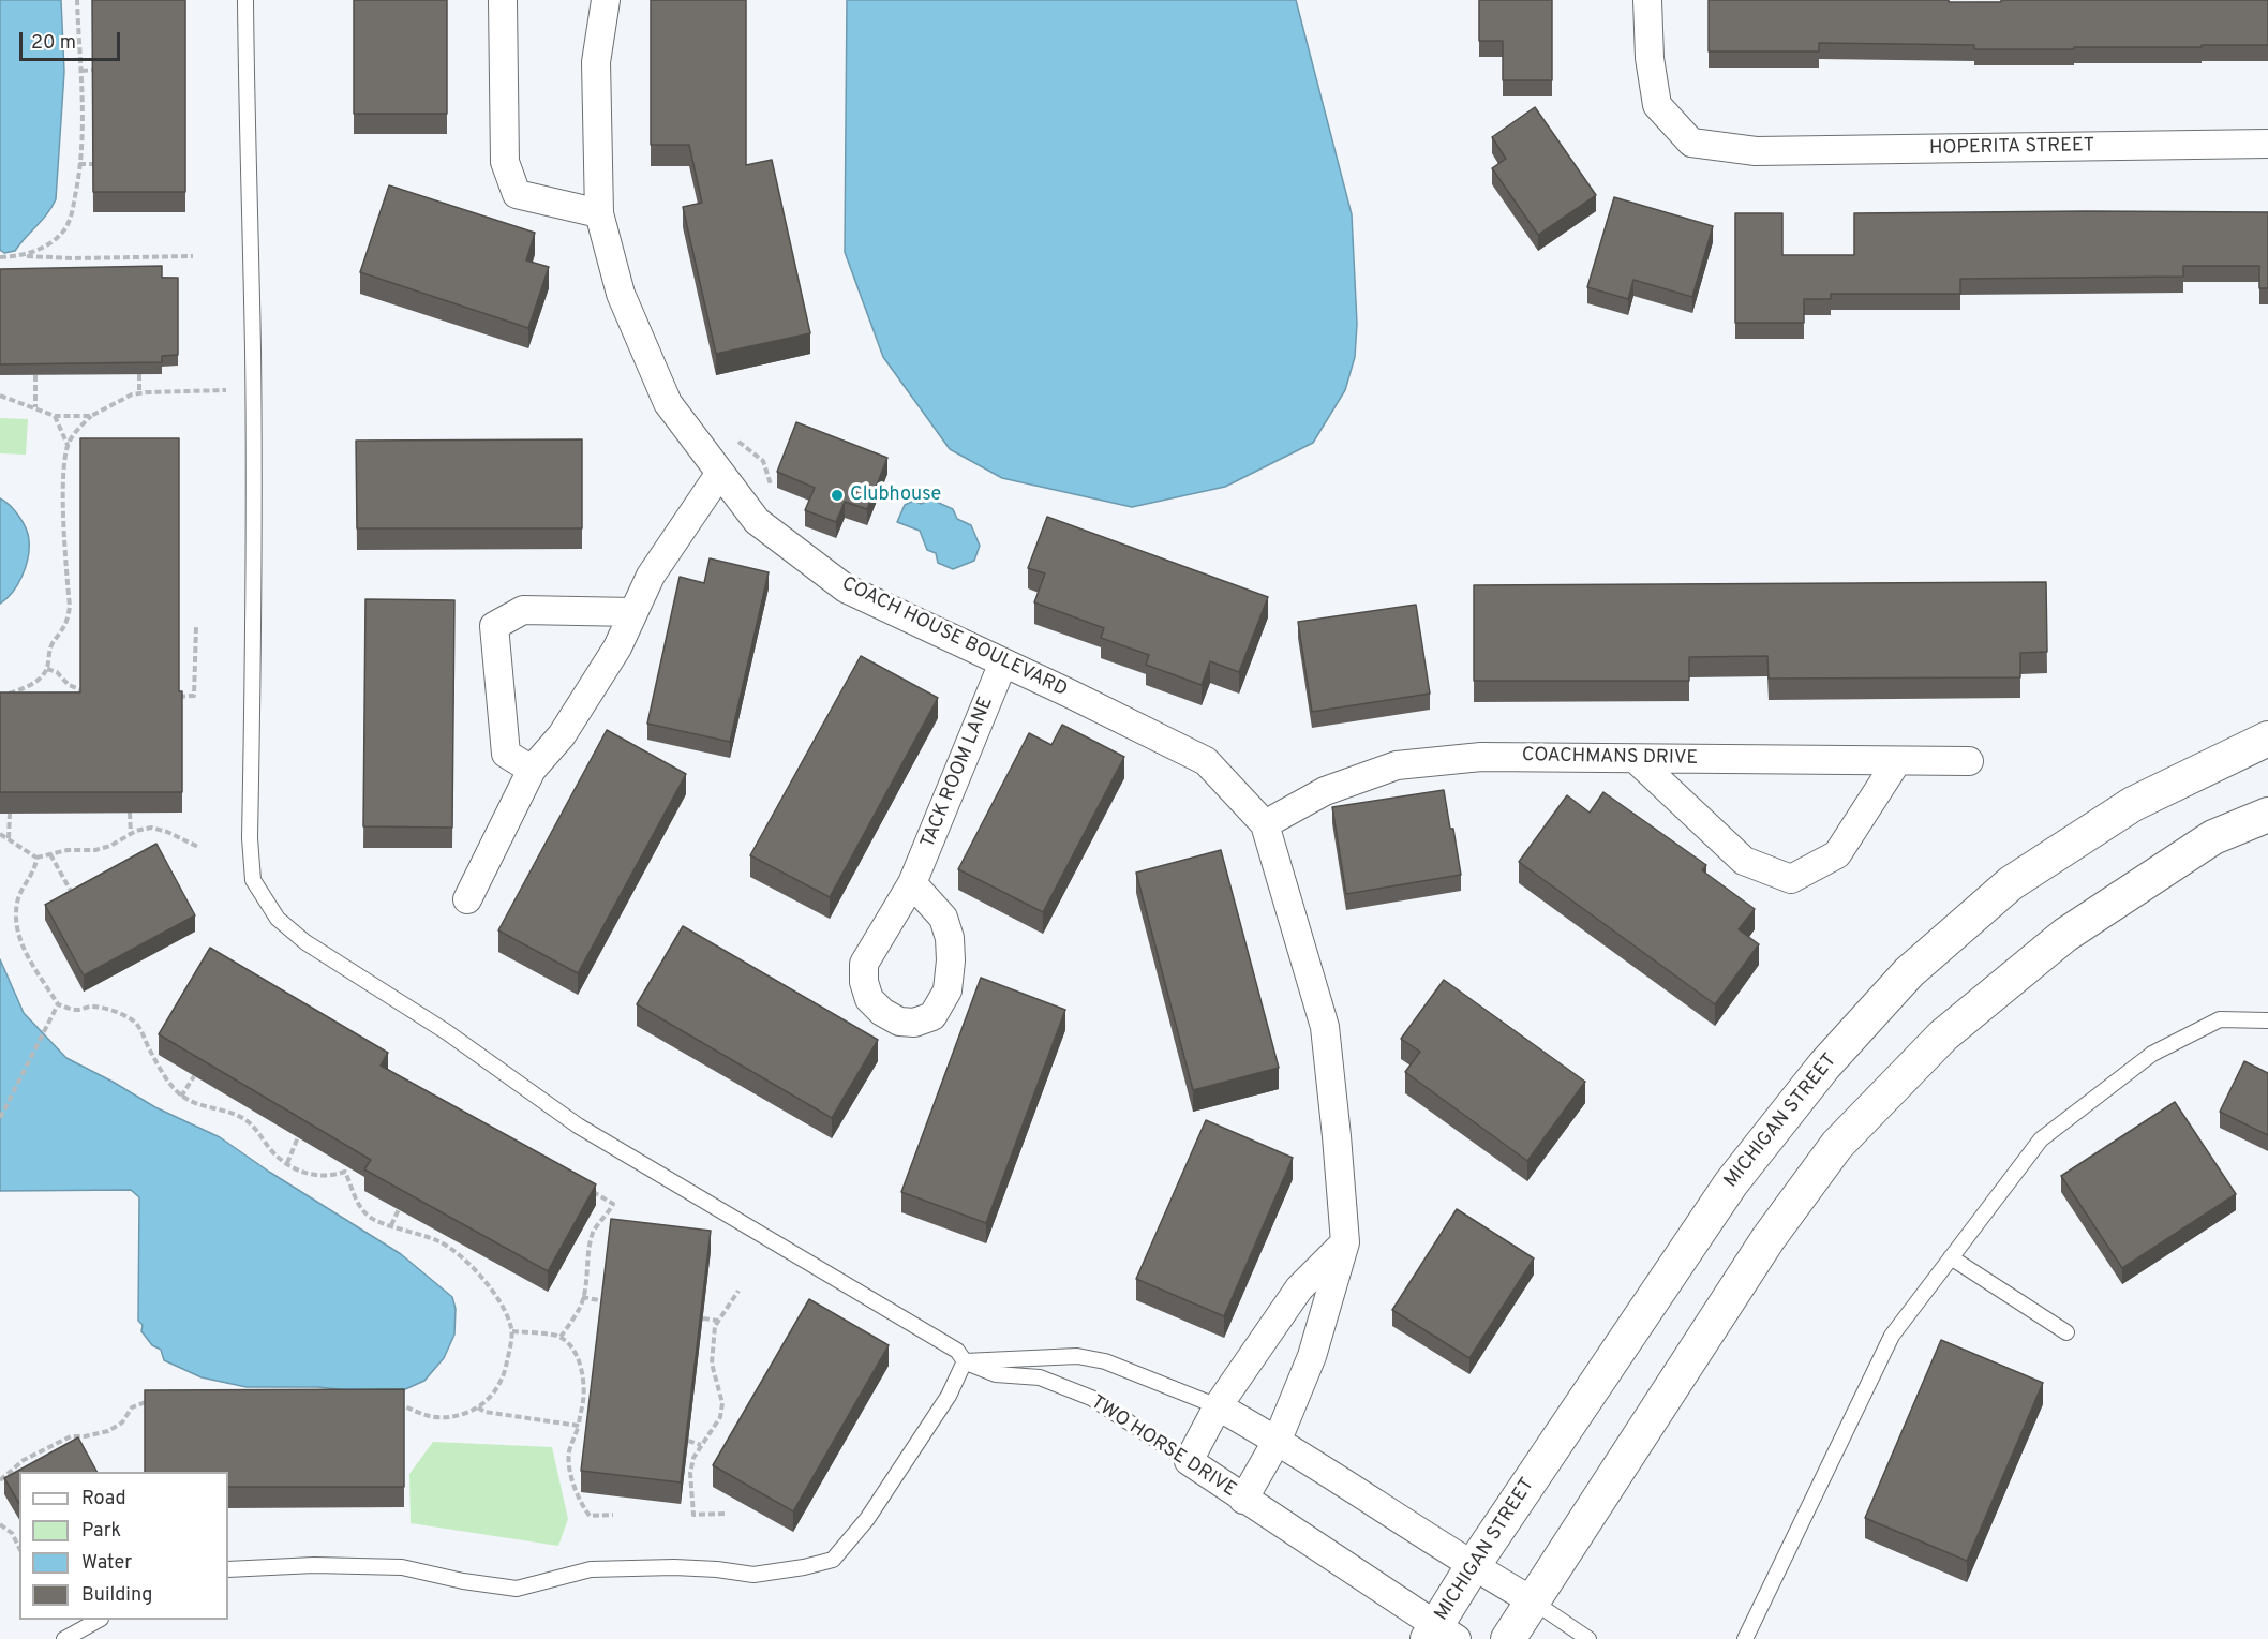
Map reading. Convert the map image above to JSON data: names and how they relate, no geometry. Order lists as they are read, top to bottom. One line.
{"streets":{"street":["HOPERITA STREET","COACH HOUSE BOULEVARD","COACHMANS DRIVE","TACK ROOM LANE","MICHIGAN STREET","TWO HORSE DRIVE"]},"crossings":[["COACH HOUSE BOULEVARD","COACHMANS DRIVE"],["COACH HOUSE BOULEVARD","TACK ROOM LANE"],["COACH HOUSE BOULEVARD","TWO HORSE DRIVE"],["MICHIGAN STREET","TWO HORSE DRIVE"]],"places":["Clubhouse"],"legend":["Road","Park","Water","Building"],"scale_bar":"20 m"}
